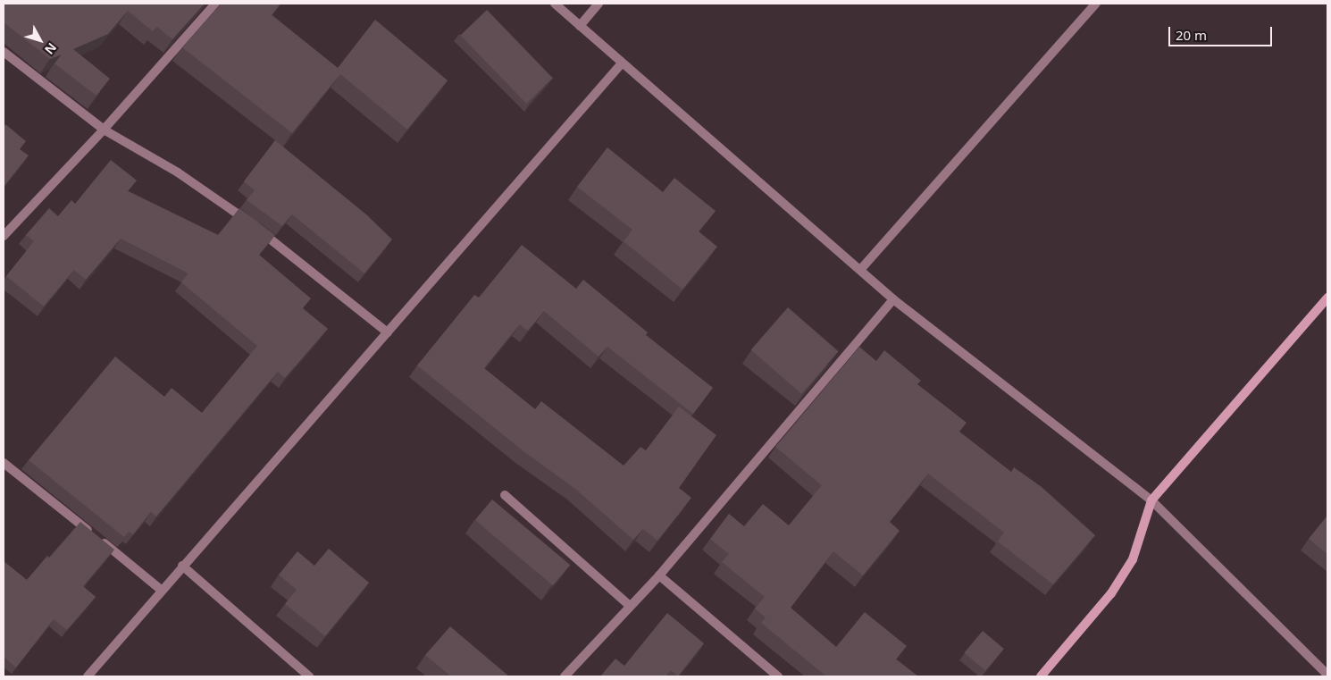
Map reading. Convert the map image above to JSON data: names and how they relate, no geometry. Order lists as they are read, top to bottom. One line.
{"scale_bar":"20 m","north":"bottom right"}
